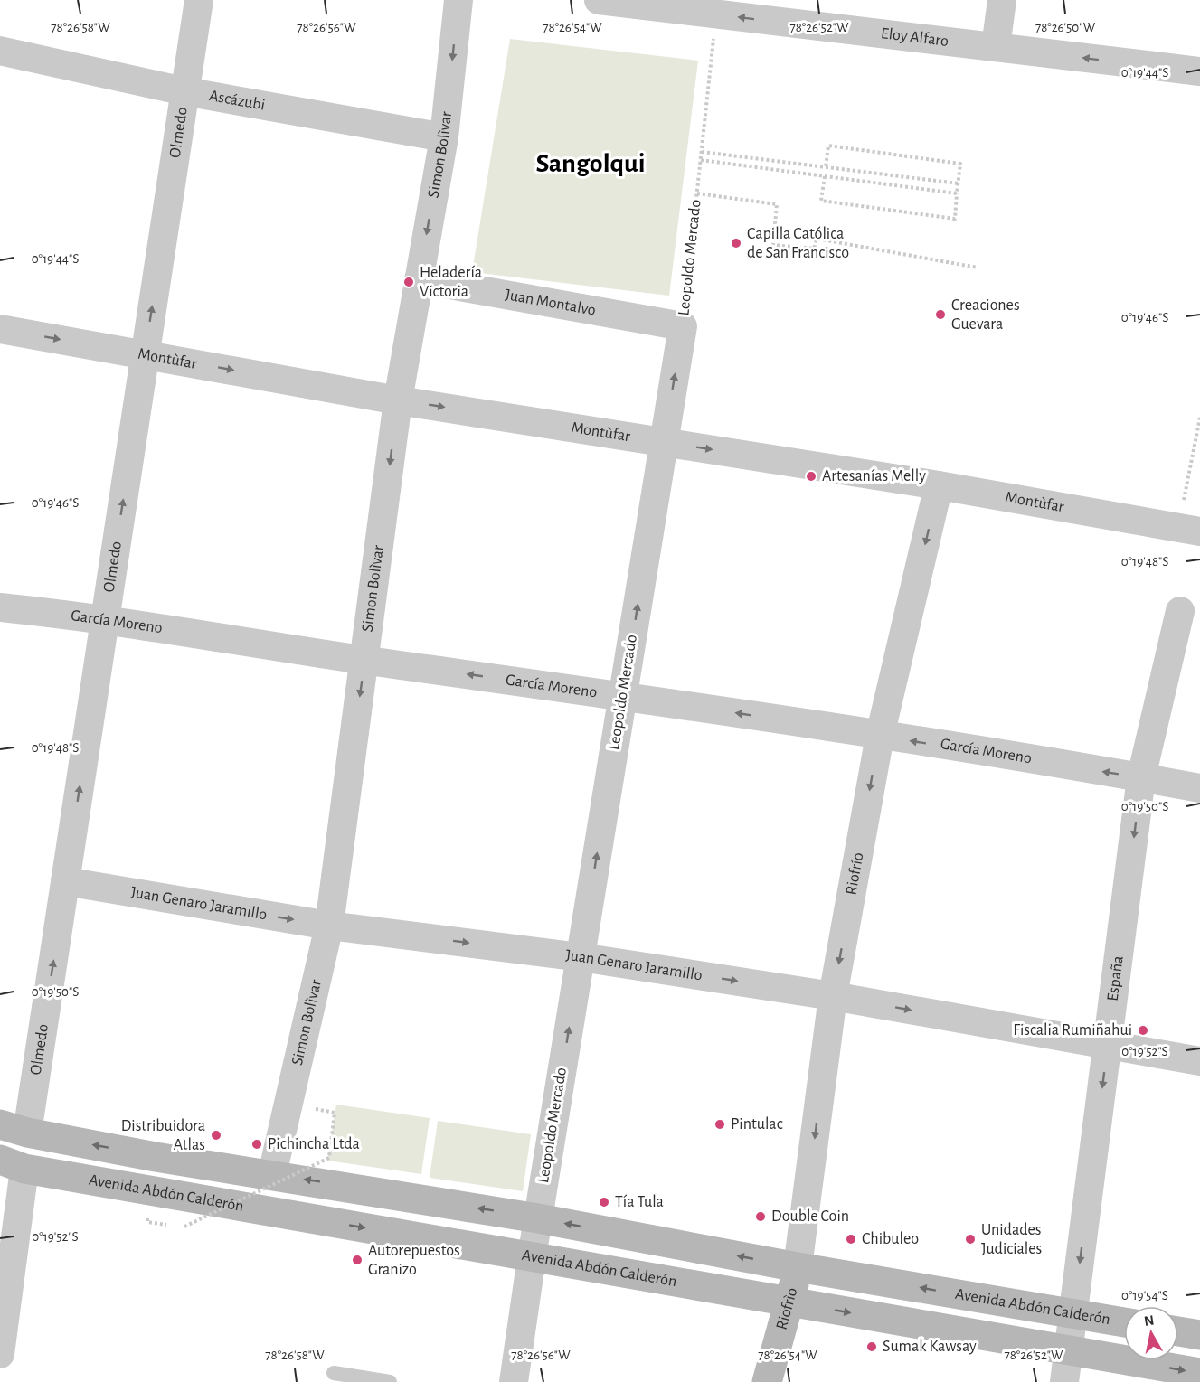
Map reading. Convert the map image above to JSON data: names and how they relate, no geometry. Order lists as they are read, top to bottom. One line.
{"streets":{"main road":["Avenida Abdón Calderón","Riofrìo"],"street":["Eloy Alfaro","Ascázubi","Olmedo","Simon Bolìvar","Leopoldo Mercado","Juan Montalvo","Montùfar","García Moreno","Riofrío","Juan Genaro Jaramillo","España"]},"crossings":[["Eloy Alfaro","Leopoldo Mercado"],["Ascázubi","Olmedo"],["Ascázubi","Simon Bolìvar"],["Olmedo","Montùfar"],["Olmedo","García Moreno"],["Olmedo","Juan Genaro Jaramillo"],["Olmedo","Avenida Abdón Calderón"],["Simon Bolìvar","Juan Montalvo"],["Simon Bolìvar","Montùfar"],["Simon Bolìvar","García Moreno"],["Simon Bolìvar","Juan Genaro Jaramillo"],["Simon Bolìvar","Avenida Abdón Calderón"],["Leopoldo Mercado","Juan Montalvo"],["Leopoldo Mercado","Montùfar"],["Leopoldo Mercado","García Moreno"],["Leopoldo Mercado","Juan Genaro Jaramillo"],["Leopoldo Mercado","Avenida Abdón Calderón"],["Montùfar","Riofrío"],["García Moreno","Riofrío"],["García Moreno","España"],["Riofrío","Juan Genaro Jaramillo"],["Riofrío","Avenida Abdón Calderón"],["Riofrío","Riofrìo"],["Juan Genaro Jaramillo","España"],["España","Avenida Abdón Calderón"],["Avenida Abdón Calderón","Riofrìo"]],"one_way":["Eloy Alfaro","Olmedo","Simon Bolìvar","Leopoldo Mercado","Montùfar","García Moreno","Riofrío","Juan Genaro Jaramillo","España"],"districts":["Sangolqui"],"places":["Capilla Católica de San Francisco","Heladería Victoria","Creaciones Guevara","Artesanías Melly","Fiscalia Rumiñahui","Pintulac","Distribuidora Atlas","Pichincha Ltda","Tía Tula","Double Coin","Chibuleo","Unidades Judiciales","Autorepuestos Granizo","Sumak Kawsay"],"north":"top","coordinates":["78°26'58\"W","78°26'56\"W","78°26'54\"W","78°26'52\"W","78°26'50\"W","0°19'44\"S","0°19'46\"S","0°19'48\"S","0°19'50\"S","0°19'52\"S","0°19'54\"S"]}
